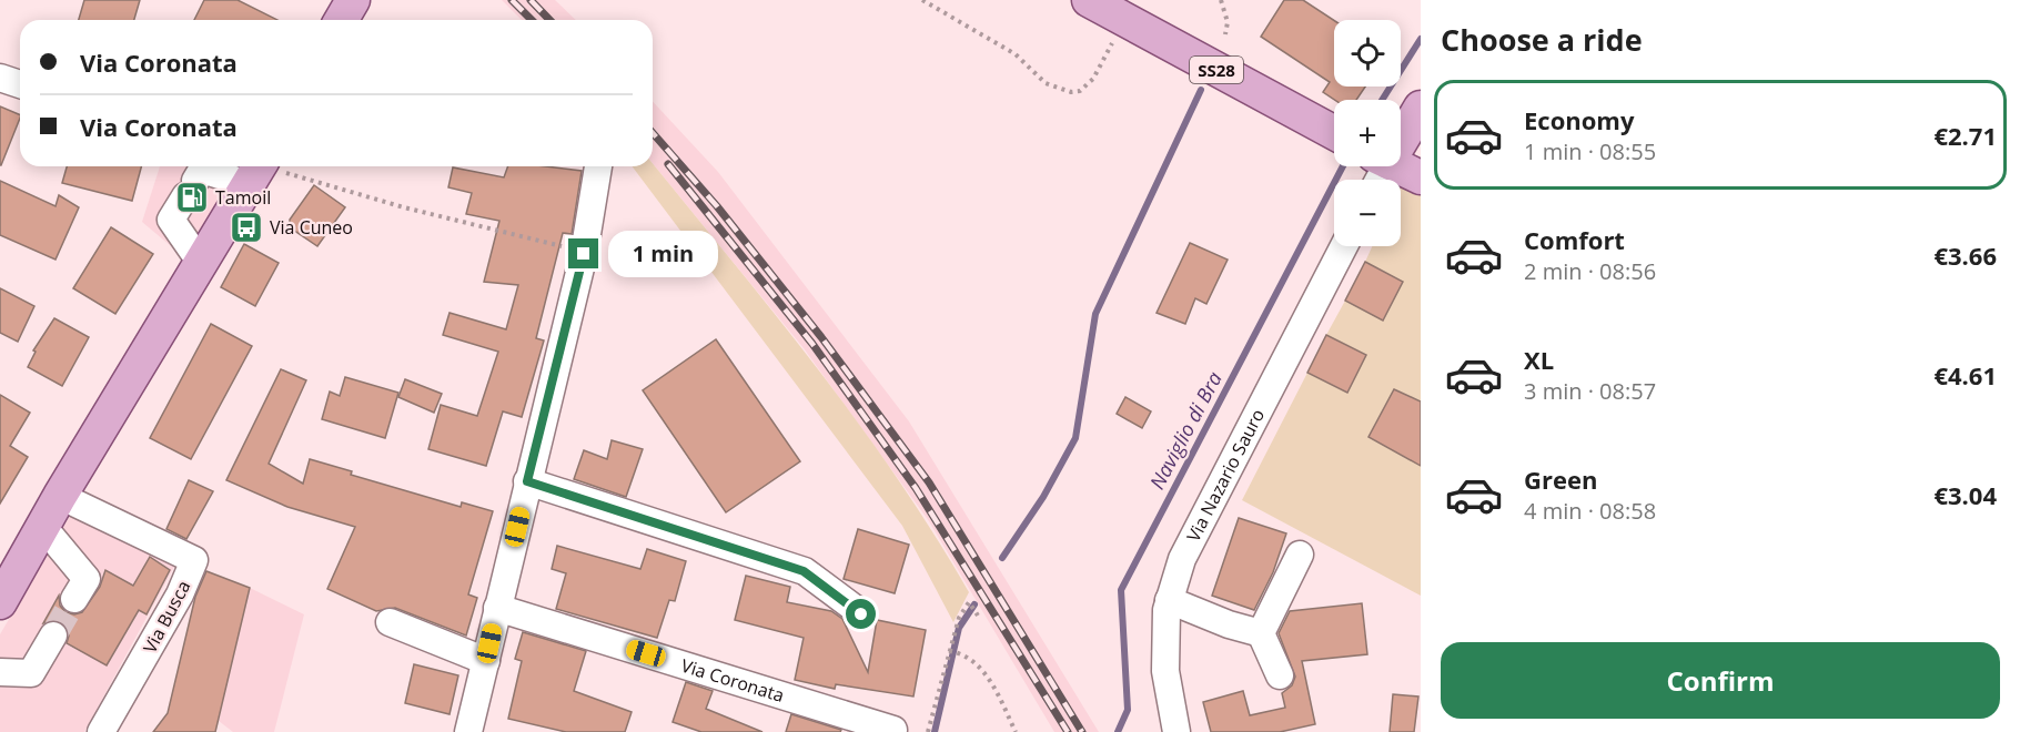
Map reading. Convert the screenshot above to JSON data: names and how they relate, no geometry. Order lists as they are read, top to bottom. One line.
{"streets":{"main road":["SS28"],"street":["Via Nazario Sauro","Via Busca","Via Coronata"]},"water":["Naviglio di Bra"],"places":{"fuel station":["Tamoil"],"bus stop":["Via Cuneo"]},"page":{"heading":"Choose a ride","map_buttons":["+","−"],"banner":["Via Coronata","Via Coronata"],"list":[{"name":"Economy","note":"1 min · 08:55","value":"€2.71"},{"name":"Comfort","note":"2 min · 08:56","value":"€3.66"},{"name":"XL","note":"3 min · 08:57","value":"€4.61"},{"name":"Green","note":"4 min · 08:58","value":"€3.04"}],"bubble":"1 min","buttons":"Confirm"}}
